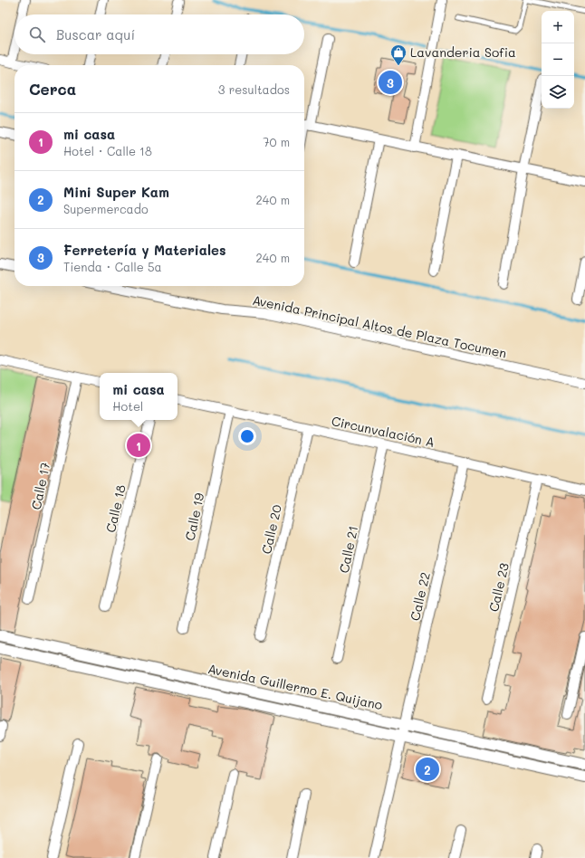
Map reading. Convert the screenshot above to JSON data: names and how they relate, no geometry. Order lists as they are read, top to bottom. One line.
{"streets":{"street":["Avenida Principal Altos de Plaza Tocumen","Circunvalación A","Calle 17","Calle 18","Calle 19","Calle 20","Calle 21","Calle 23","Calle 22","Avenida Guillermo E. Quijano"]},"crossings":[["Circunvalación A","Calle 19"],["Circunvalación A","Calle 20"],["Circunvalación A","Calle 21"],["Circunvalación A","Calle 23"],["Circunvalación A","Calle 22"],["Calle 22","Avenida Guillermo E. Quijano"]],"places":{"shop":["Lavanderia Sofia"]},"page":{"map_buttons":["+","−"],"search":"Buscar aquí","heading":["Cerca","3 resultados"],"pins":["3","1","2"],"list":[{"mark":"1","name":"mi casa","note":"Hotel · Calle 18","value":"70 m"},{"mark":"2","name":"Mini Super Kam","note":"Supermercado","value":"240 m"},{"mark":"3","name":"Ferretería y Materiales","note":"Tienda · Calle 5a","value":"240 m"}],"popup":["mi casa","Hotel"]}}
